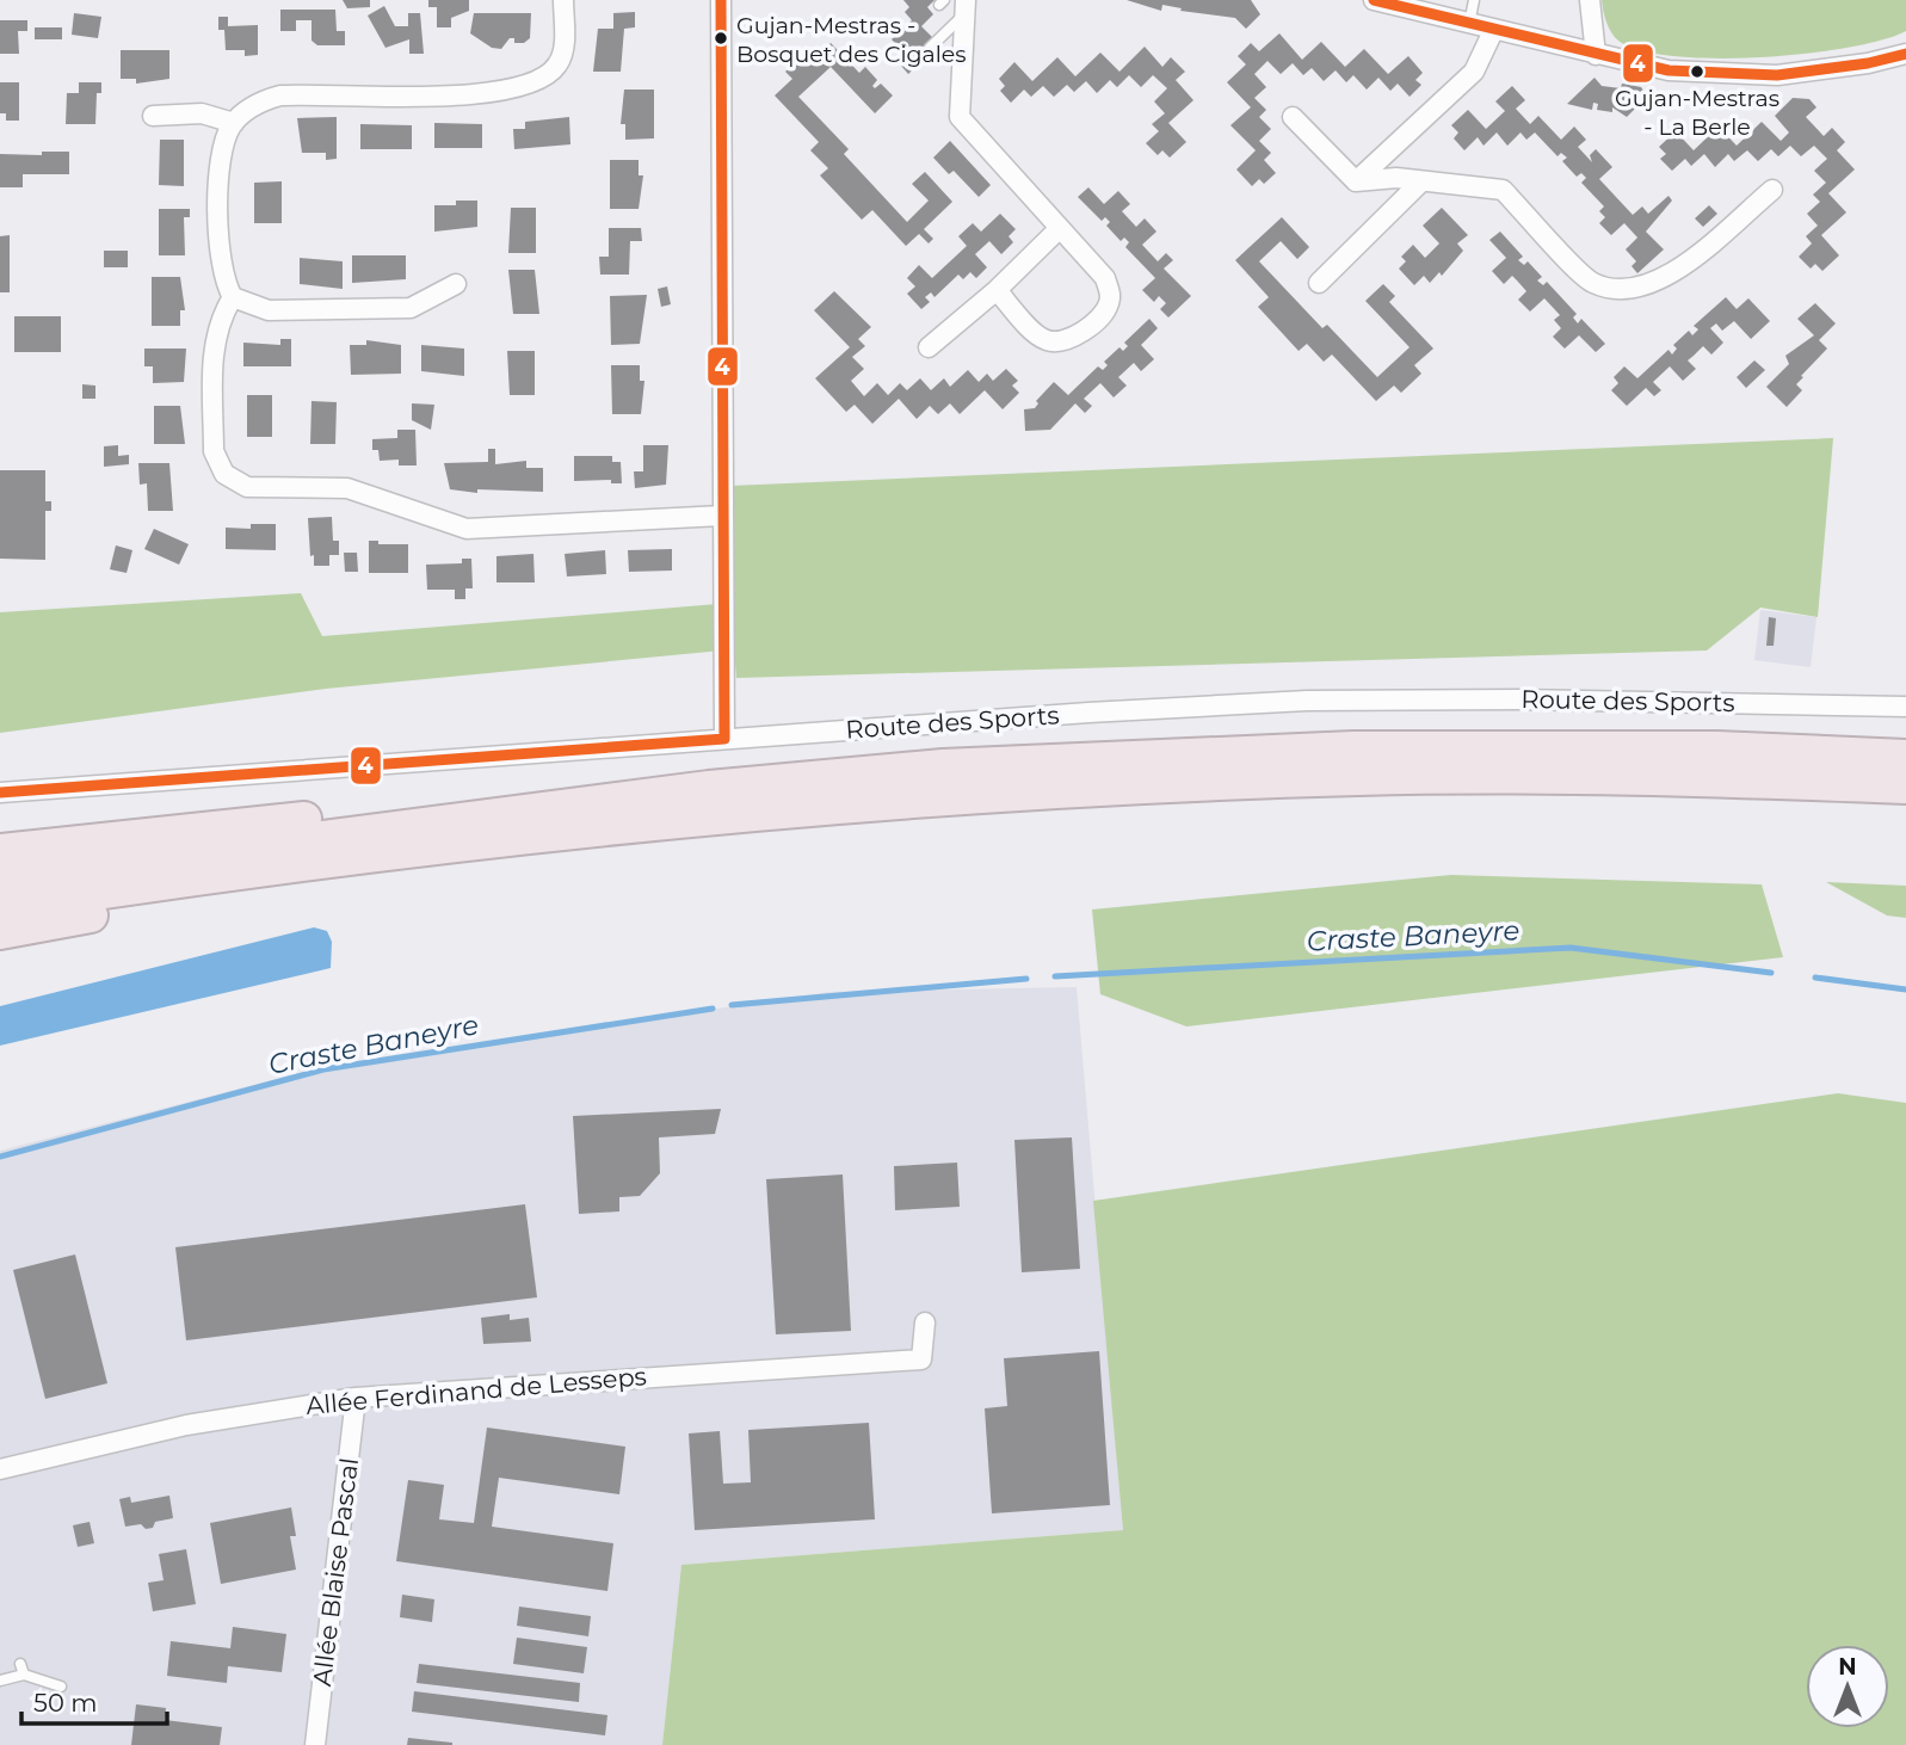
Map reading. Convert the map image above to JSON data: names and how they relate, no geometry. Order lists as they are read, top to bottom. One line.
{"streets":{"street":["Route des Sports","Allée Ferdinand de Lesseps","Allée Blaise Pascal"]},"crossings":[["Allée Ferdinand de Lesseps","Allée Blaise Pascal"]],"water":["Craste Baneyre"],"places":["Gujan-Mestras - Bosquet des Cigales","Gujan-Mestras - La Berle"],"lines":["transit line 4"],"scale_bar":"50 m","north":"top"}
